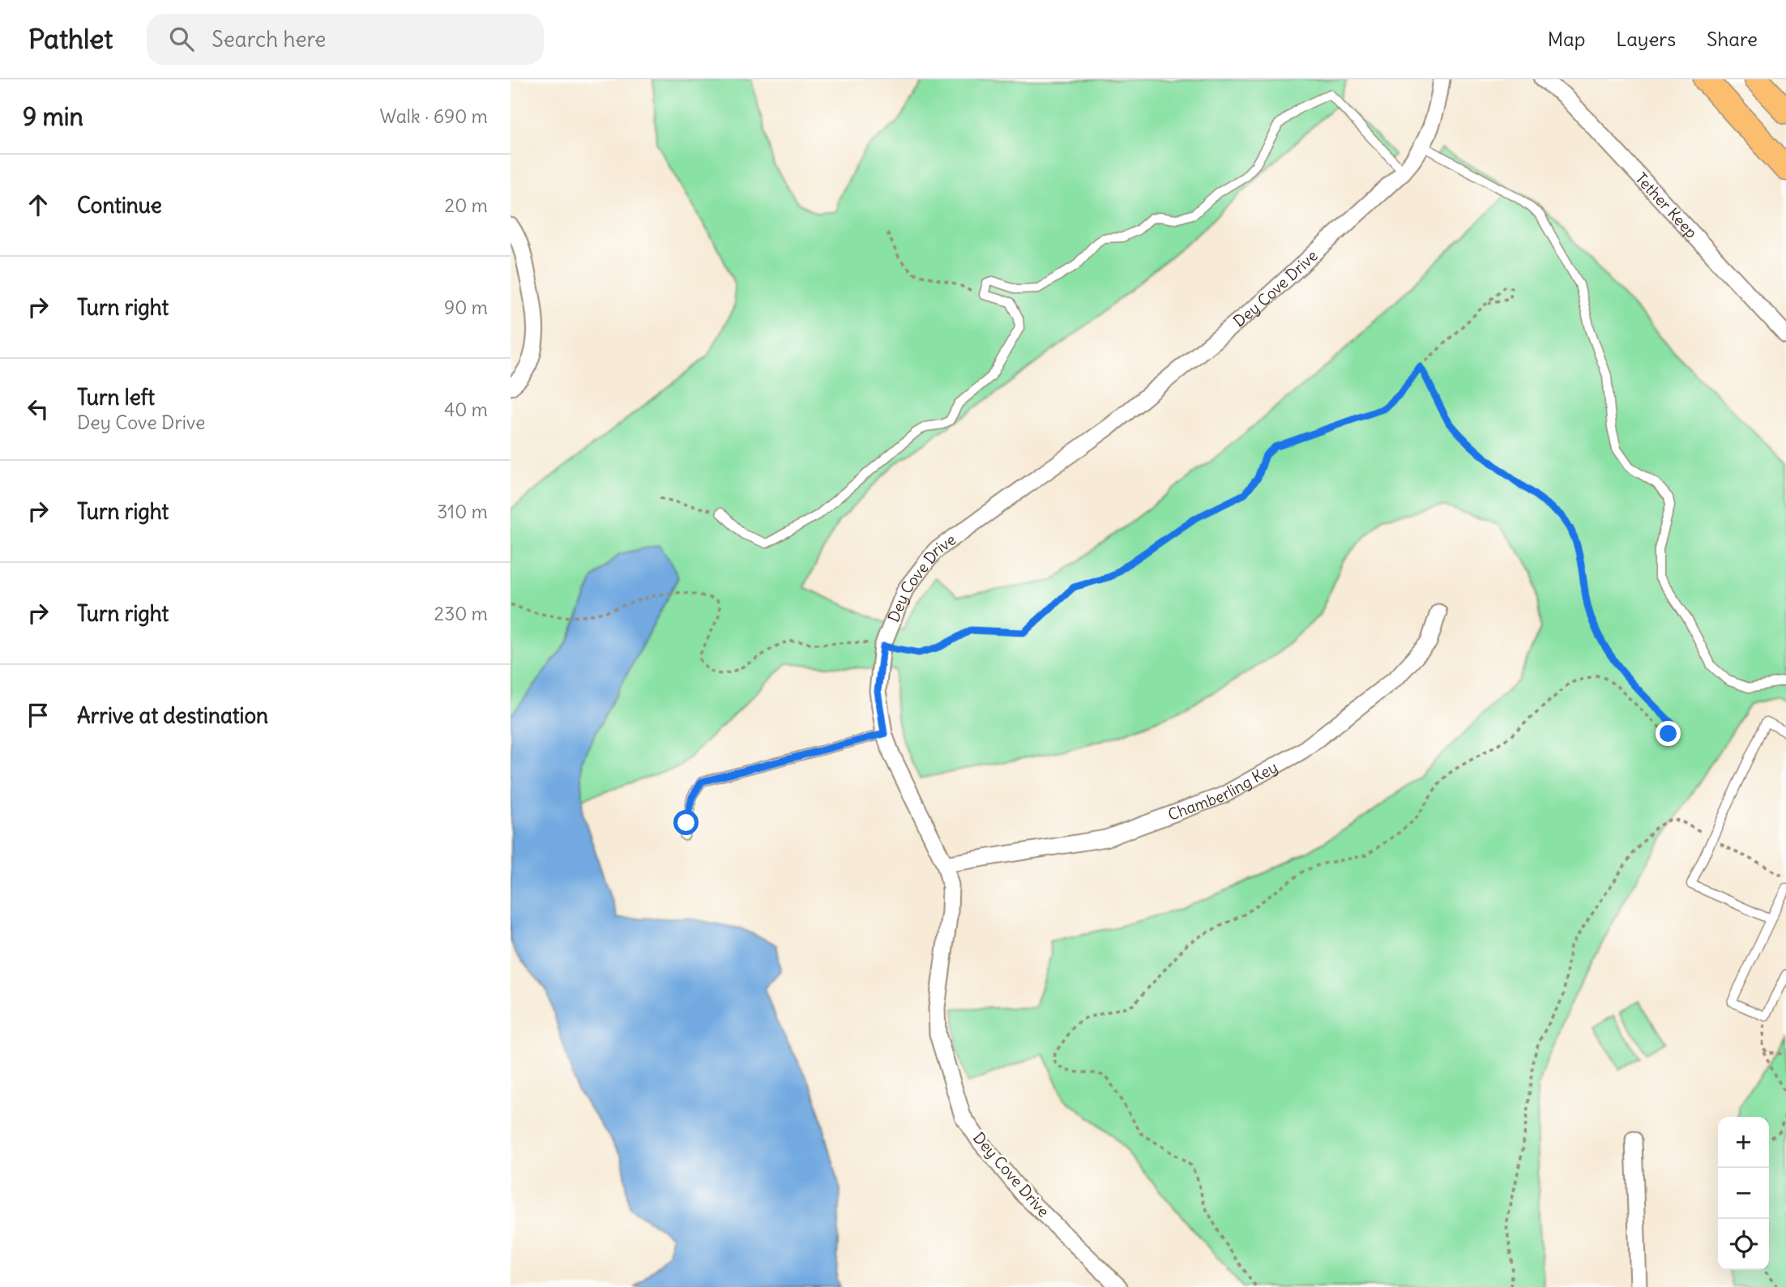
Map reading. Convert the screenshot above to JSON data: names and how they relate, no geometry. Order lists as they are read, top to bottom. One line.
{"streets":{"street":["Tether Keep","Dey Cove Drive","Chamberling Key"]},"crossings":[["Dey Cove Drive","Chamberling Key"]],"page":{"header":"Pathlet","search":"Search here","nav":["Map","Layers","Share"],"heading":["9 min","Walk · 690 m"],"list":[["Continue","20 m"],["Turn right","90 m"],["Turn left","Dey Cove Drive","40 m"],["Turn right","310 m"],["Turn right","230 m"],"Arrive at destination"],"map_buttons":["+","−"]}}
